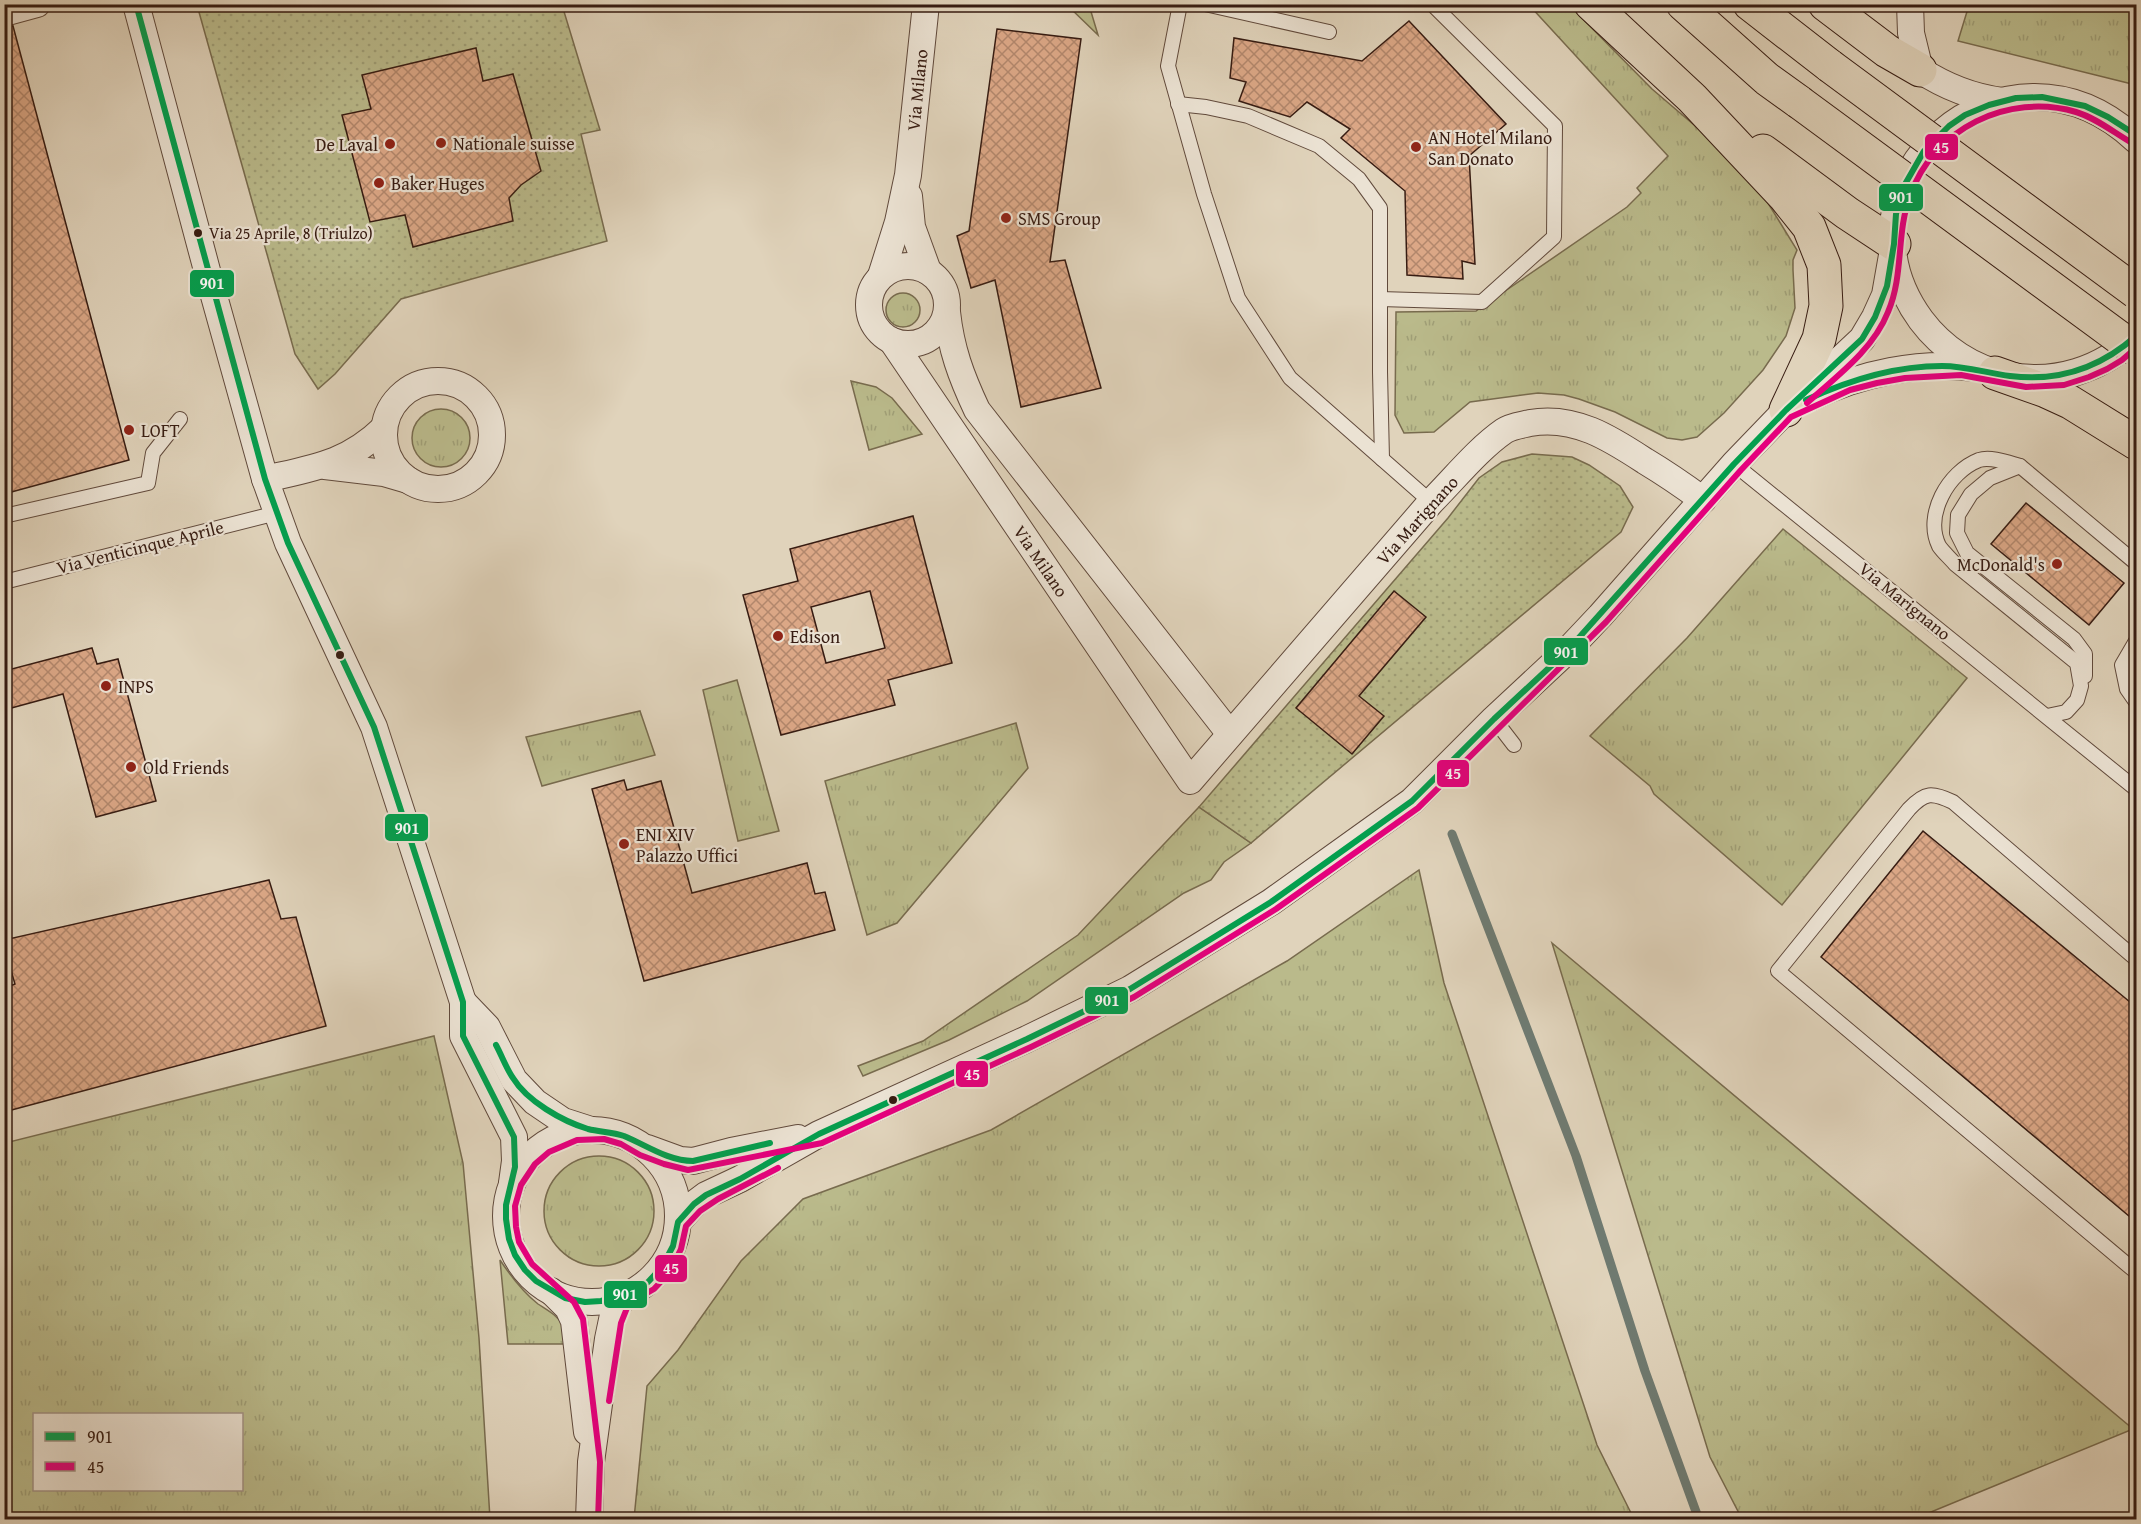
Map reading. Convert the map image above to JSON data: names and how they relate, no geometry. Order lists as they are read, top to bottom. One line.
{"streets":{"street":["Via Milano","Via Marignano"],"lane":["Via Venticinque Aprile"]},"crossings":[["Via Milano","Via Marignano"]],"places":["Nationale suisse","De Laval","AN Hotel Milano San Donato","Baker Huges","SMS Group","Via 25 Aprile, 8 (Triulzo)","LOFT","McDonald's","Edison","INPS","Old Friends","ENI XIV Palazzo Uffici"],"lines":["transit line 901","transit line 45"],"legend":["901","45"]}
